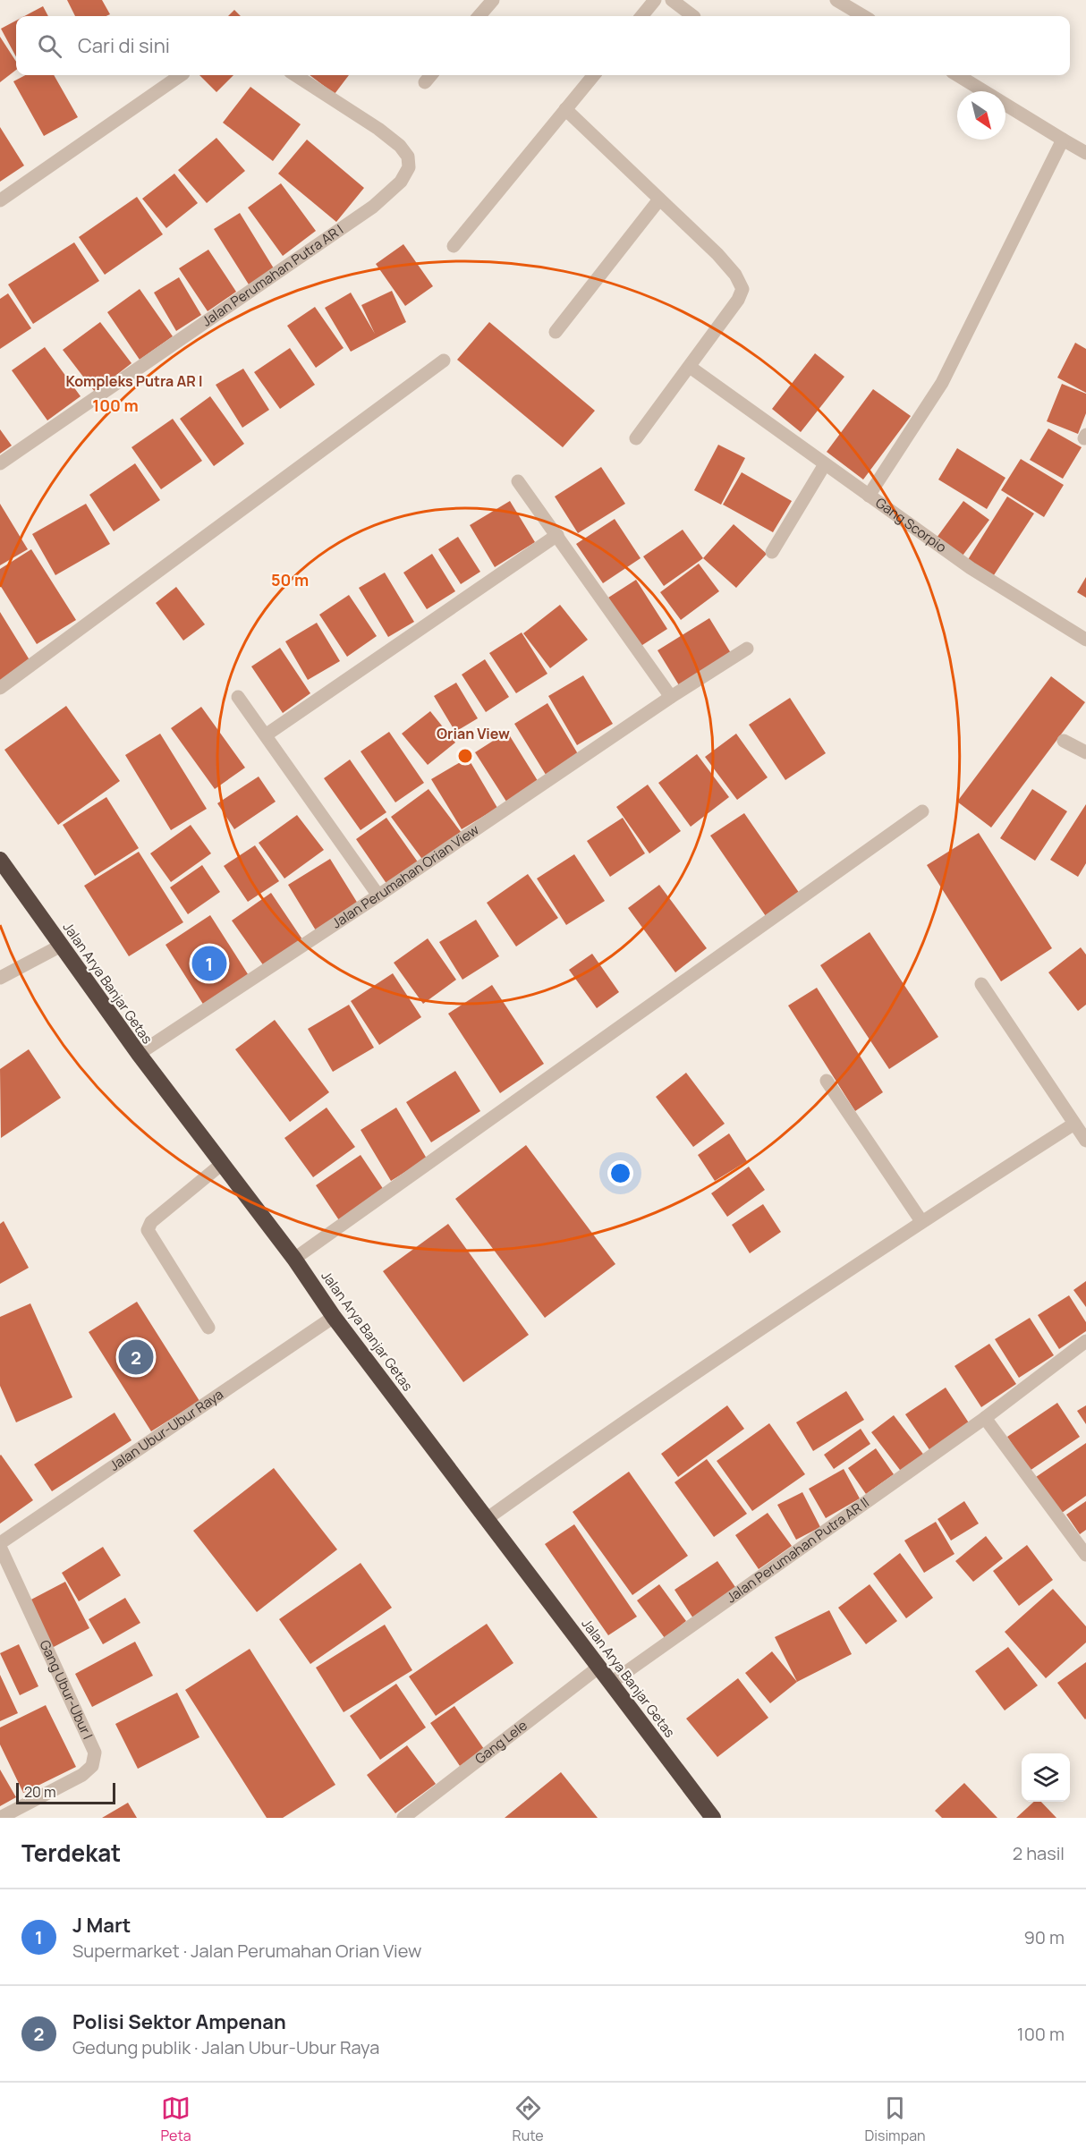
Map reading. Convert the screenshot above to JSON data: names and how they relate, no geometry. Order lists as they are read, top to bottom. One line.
{"streets":{"highway":["Jalan Arya Banjar Getas"],"street":["Jalan Perumahan Putra AR I","Gang Scorpio","Jalan Perumahan Orian View","Jalan Ubur-Ubur Raya","Jalan Perumahan Putra AR II","Gang Ubur-Ubur I","Gang Lele"]},"crossings":[["Jalan Perumahan Orian View","Jalan Arya Banjar Getas"],["Jalan Arya Banjar Getas","Jalan Ubur-Ubur Raya"],["Jalan Arya Banjar Getas","Jalan Perumahan Putra AR II"],["Jalan Arya Banjar Getas","Gang Lele"],["Jalan Ubur-Ubur Raya","Gang Ubur-Ubur I"]],"districts":["Kompleks Putra AR I","Orian View"],"scale_bar":"20 m","north":"bottom right","page":{"search":"Cari di sini","pins":["1","2"],"scale":"20 m","heading":["Terdekat","2 hasil"],"list":[{"mark":"1","name":"J Mart","note":"Supermarket · Jalan Perumahan Orian View","value":"90 m"},{"mark":"2","name":"Polisi Sektor Ampenan","note":"Gedung publik · Jalan Ubur-Ubur Raya","value":"100 m"}],"nav":["Peta","Rute","Disimpan"]},"rings":["100 m","50 m"]}
